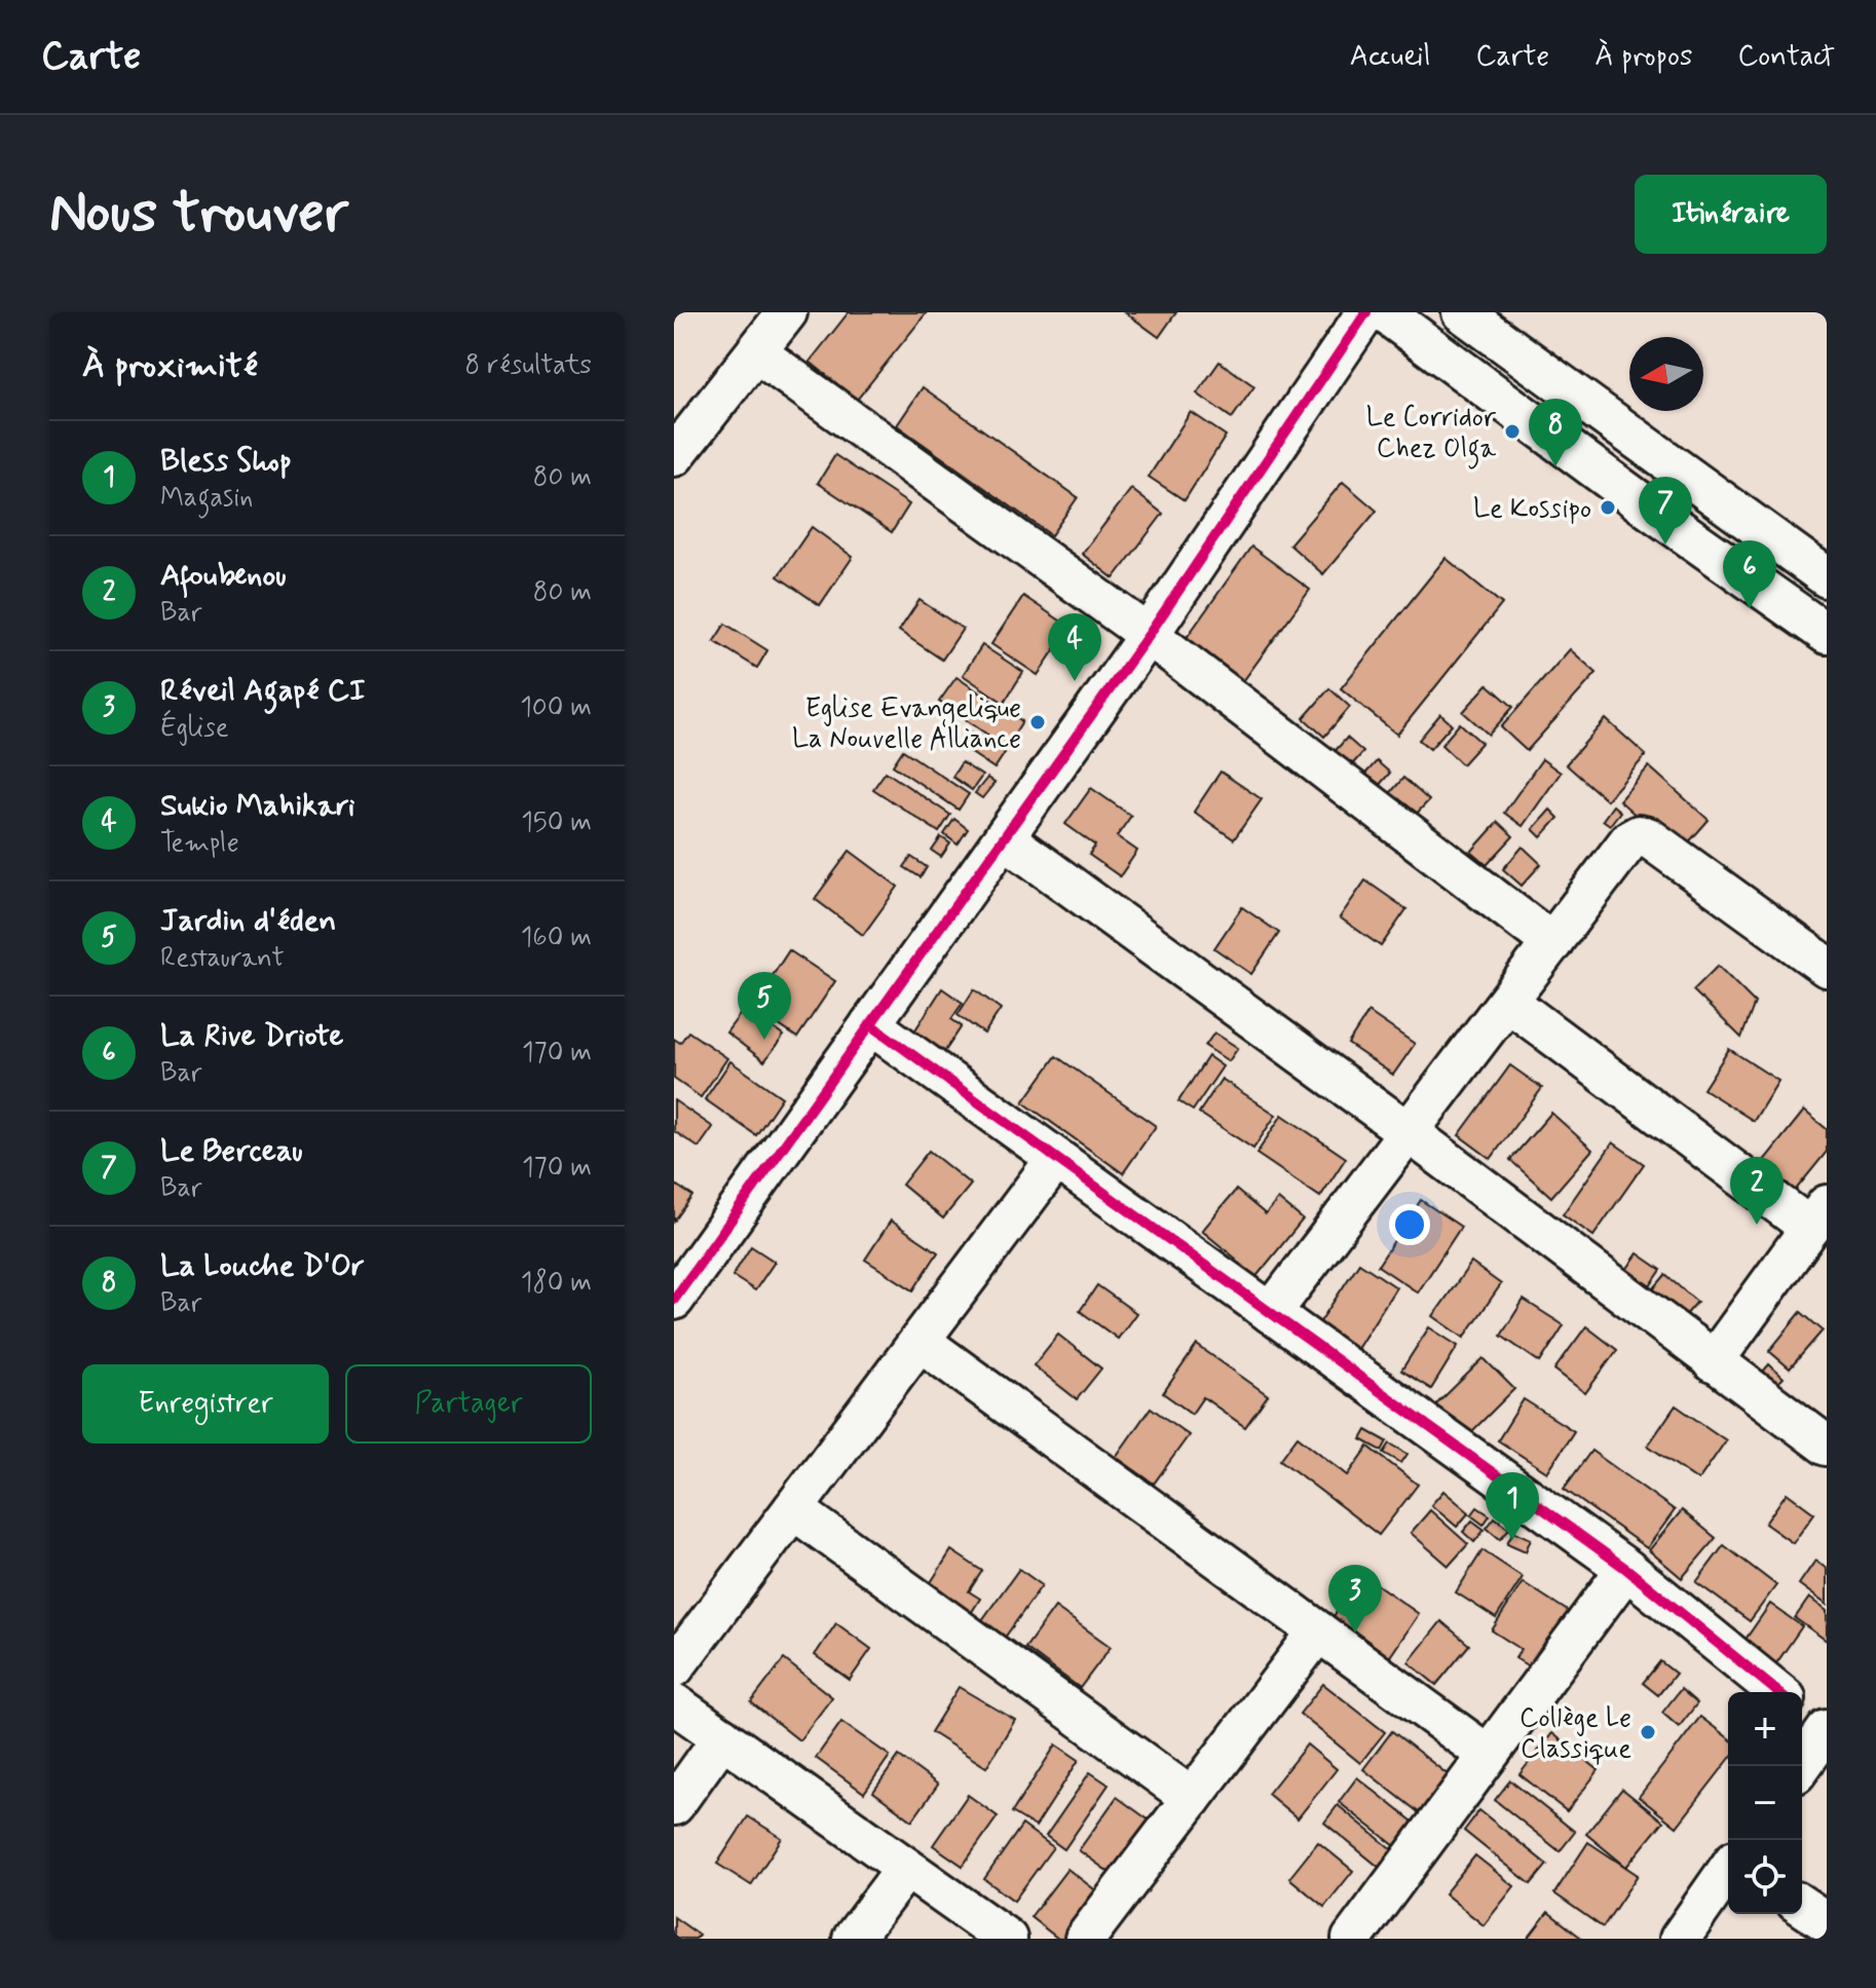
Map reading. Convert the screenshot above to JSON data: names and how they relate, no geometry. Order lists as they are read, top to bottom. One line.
{"places":["Le Corridor Chez Olga","Le Kossipo","Eglise Evangelique La Nouvelle Alliance","Collège Le Classique"],"north":"left","page":{"header":"Carte","nav":["Accueil","Carte","À propos","Contact"],"buttons":["Itinéraire",["Enregistrer","Partager"]],"title":"Nous trouver","heading":["À proximité","8 résultats"],"pins":["8","7","6","4","5","2","1","3"],"list":[{"mark":"1","name":"Bless Shop","note":"Magasin","value":"80 m"},{"mark":"2","name":"Afoubenou","note":"Bar","value":"80 m"},{"mark":"3","name":"Réveil Agapé CI","note":"Église","value":"100 m"},{"mark":"4","name":"Sukio Mahikari","note":"Temple","value":"150 m"},{"mark":"5","name":"Jardin d'éden","note":"Restaurant","value":"160 m"},{"mark":"6","name":"La Rive Driote","note":"Bar","value":"170 m"},{"mark":"7","name":"Le Berceau","note":"Bar","value":"170 m"},{"mark":"8","name":"La Louche D'Or","note":"Bar","value":"180 m"}],"map_buttons":["+","−"]}}
